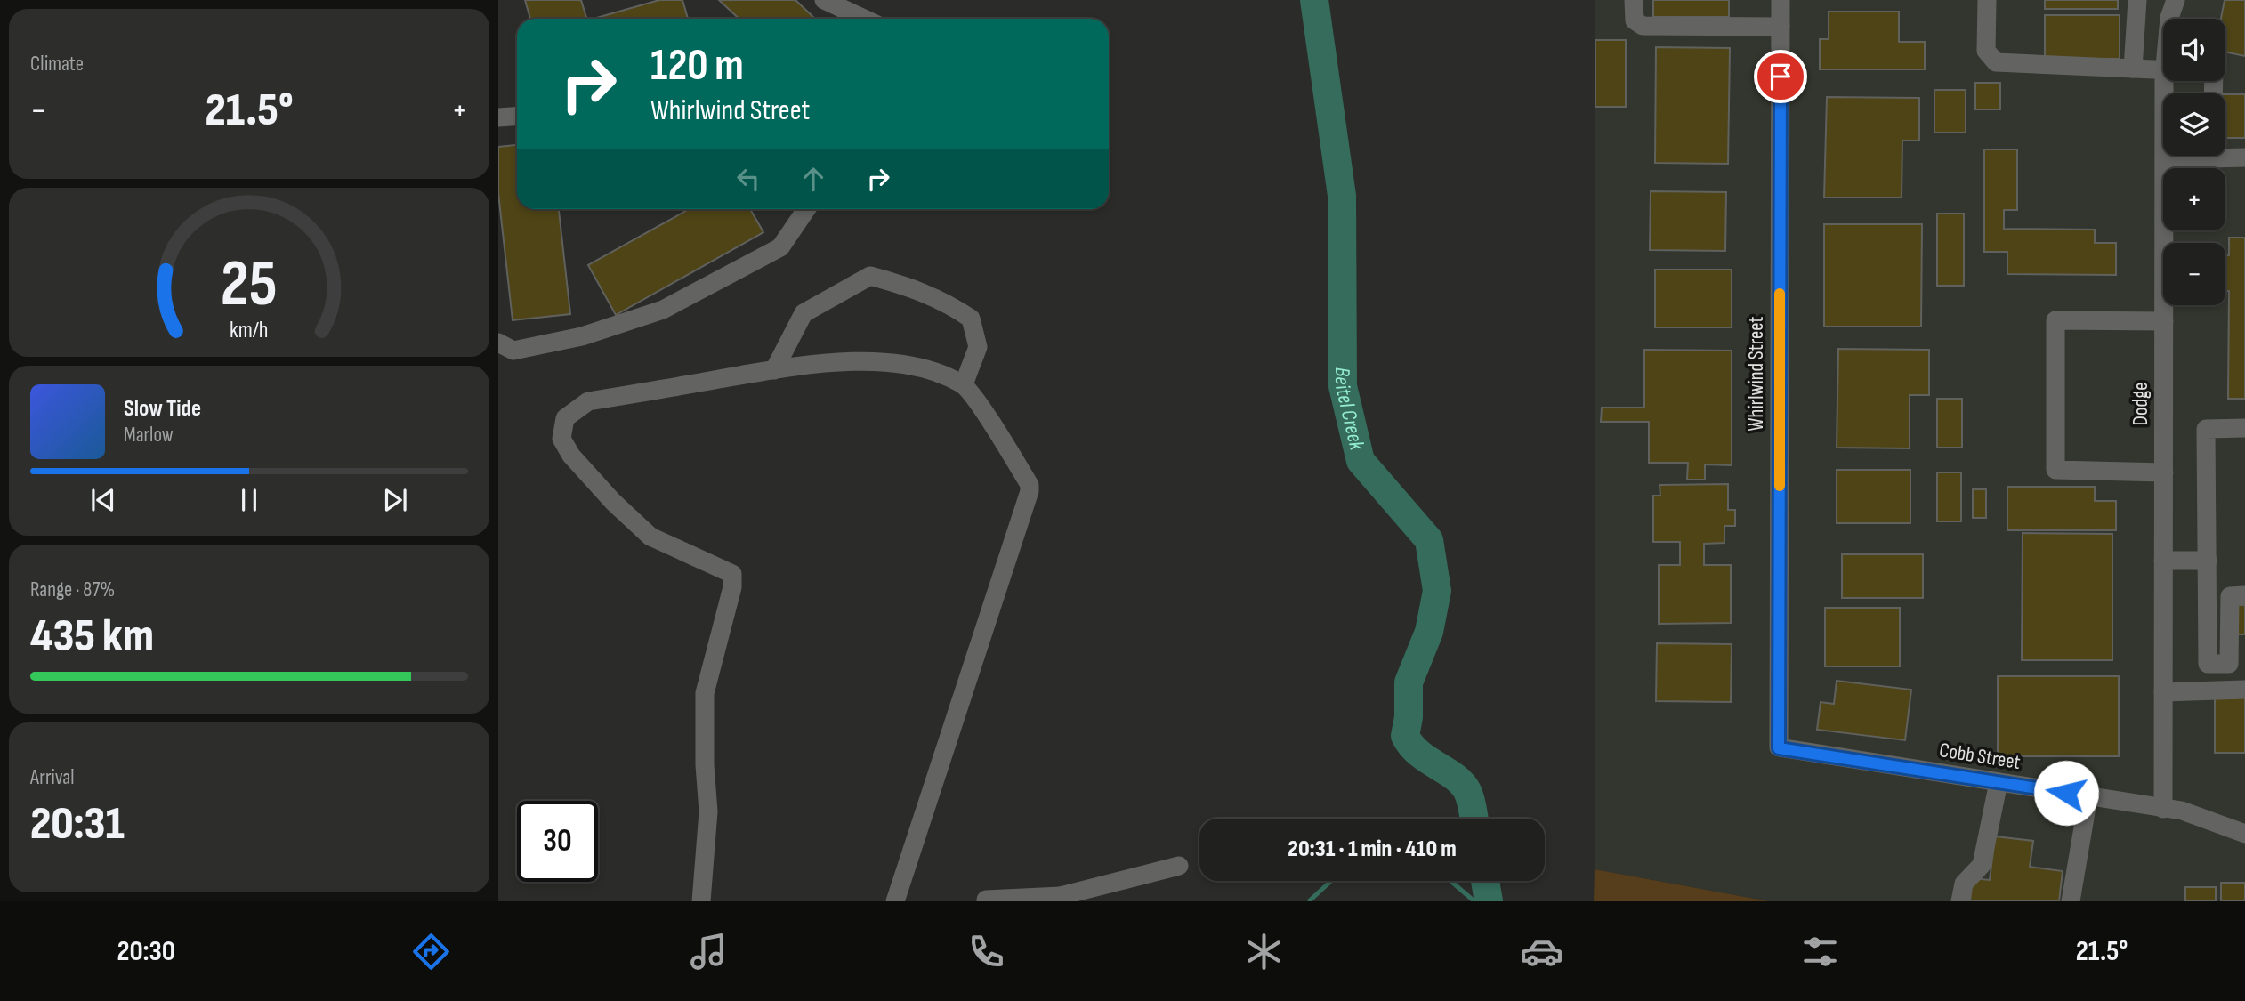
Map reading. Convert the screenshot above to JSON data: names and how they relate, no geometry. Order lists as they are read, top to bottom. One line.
{"streets":{"street":["Whirlwind Street","Dodge","Cobb Street"]},"crossings":[["Whirlwind Street","Cobb Street"],["Dodge","Cobb Street"]],"water":["Beitel Creek"],"page":{"tile":["Climate",["Range · 87%","435 km"],["Arrival","20:31"]],"map_buttons":["+","−"],"turn":["120 m","Whirlwind Street"],"heat":["−","21.5°","+"],"song":["Slow Tide","Marlow"],"limit":"30","trip":"20:31 · 1 min · 410 m","tabs":["20:30","21.5°"],"gauge":["25","km/h"]}}
